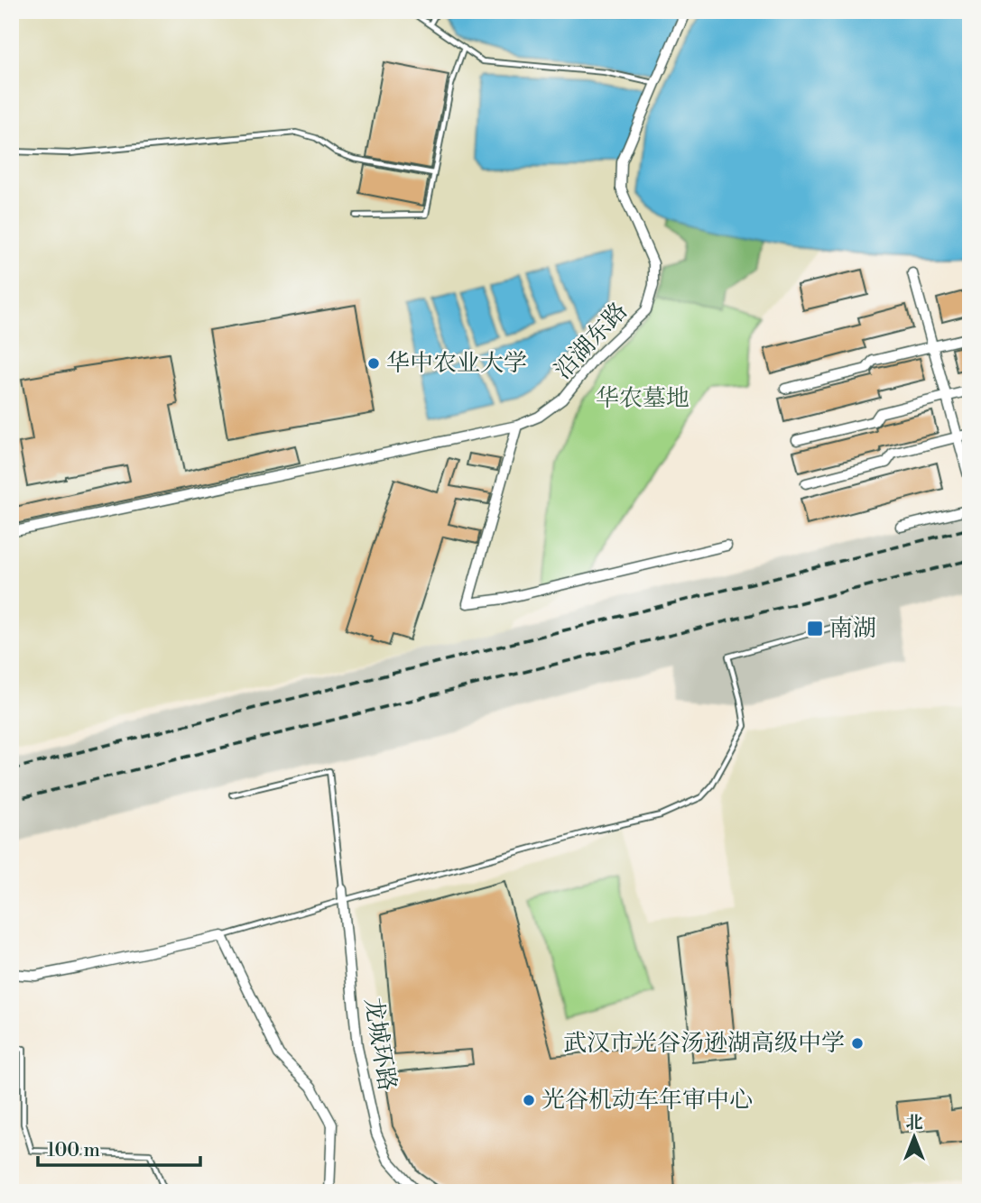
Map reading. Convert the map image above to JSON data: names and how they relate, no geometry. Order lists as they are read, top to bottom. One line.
{"streets":{"street":["沿湖东路","龙城环路"]},"parks":["华农墓地"],"places":{"other":["华中农业大学","武汉市光谷汤逊湖高级中学","光谷机动车年审中心"],"transit":["南湖"]},"scale_bar":"100 m","north":"top"}
